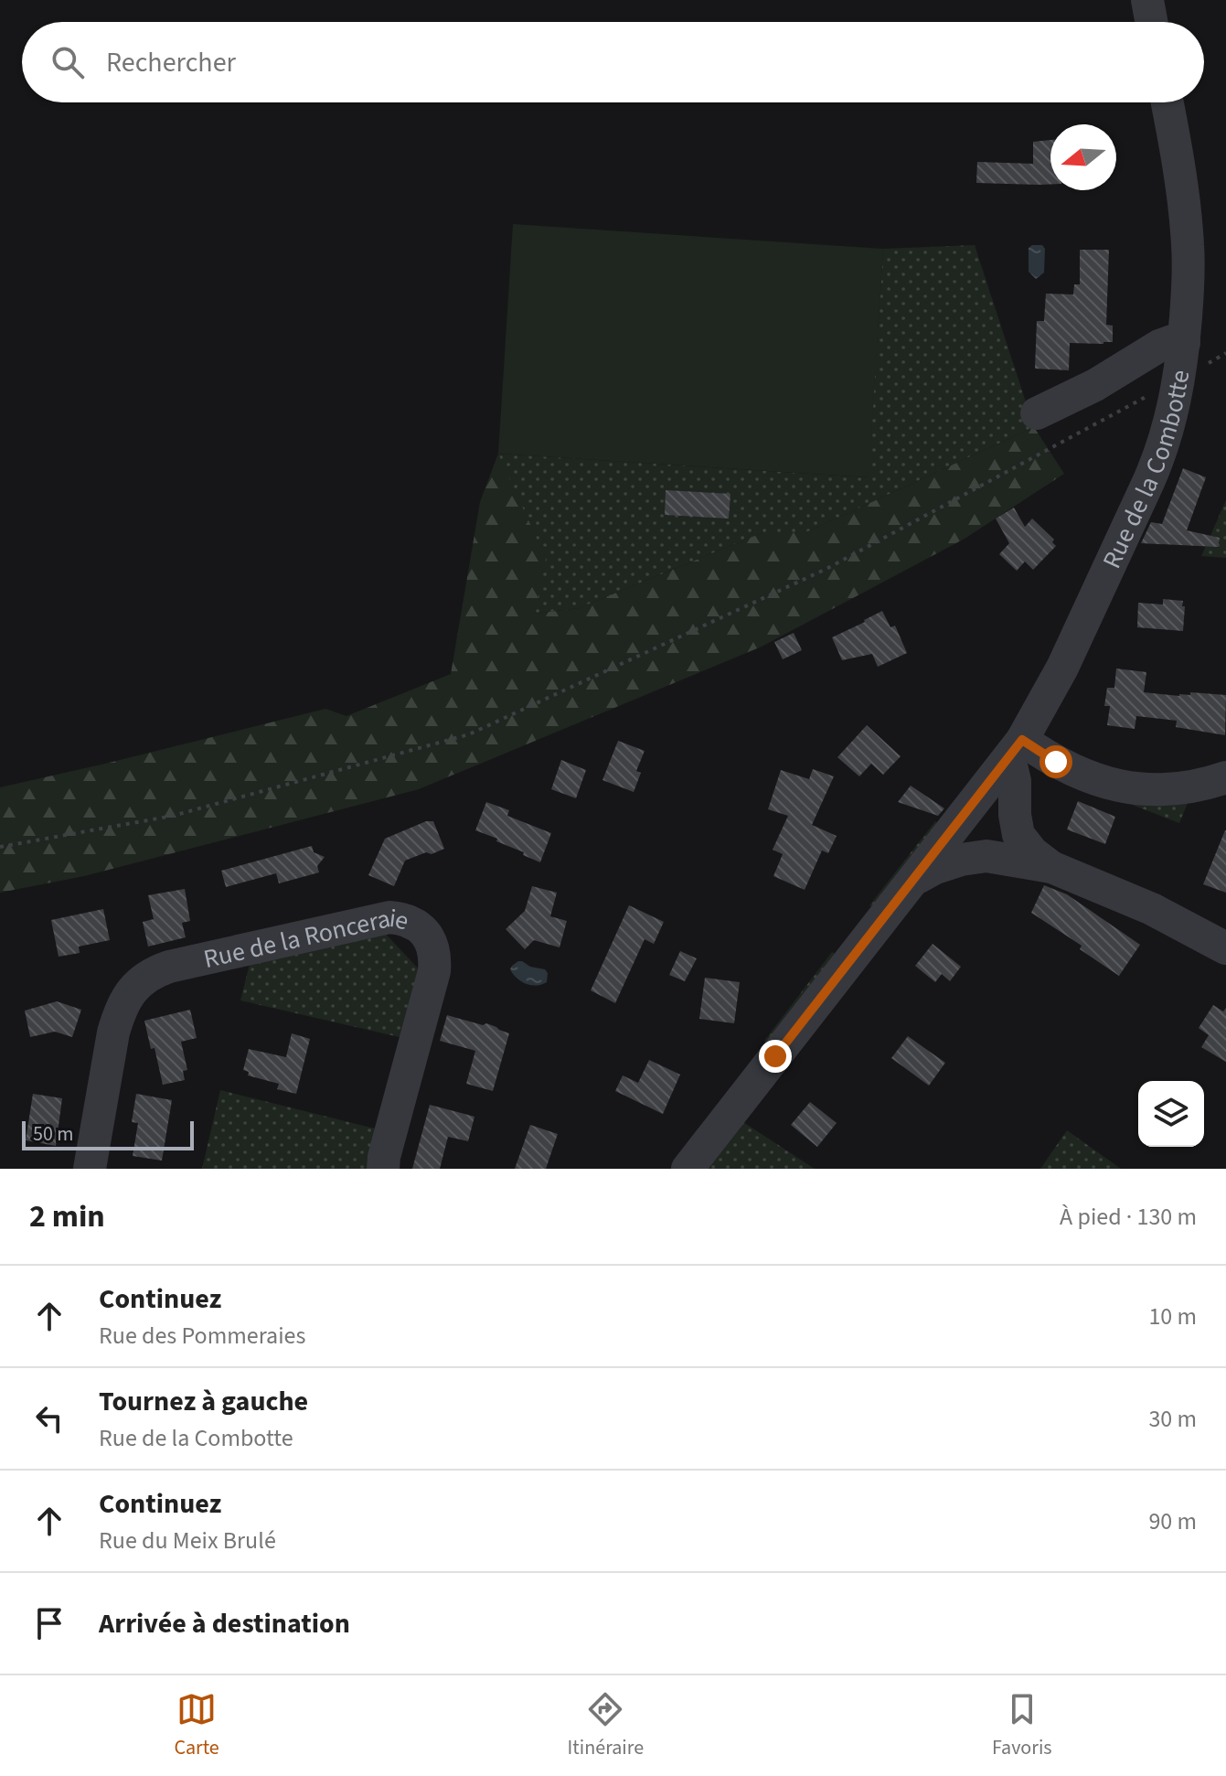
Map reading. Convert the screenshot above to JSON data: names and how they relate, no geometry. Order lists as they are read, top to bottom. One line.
{"streets":{"street":["Rue de la Combotte","Rue de la Ronceraie"]},"scale_bar":"50 m","north":"left","page":{"search":"Rechercher","scale":"50 m","heading":["2 min","À pied · 130 m"],"list":[["Continuez","Rue des Pommeraies","10 m"],["Tournez à gauche","Rue de la Combotte","30 m"],["Continuez","Rue du Meix Brulé","90 m"],"Arrivée à destination"],"nav":["Carte","Itinéraire","Favoris"]}}
